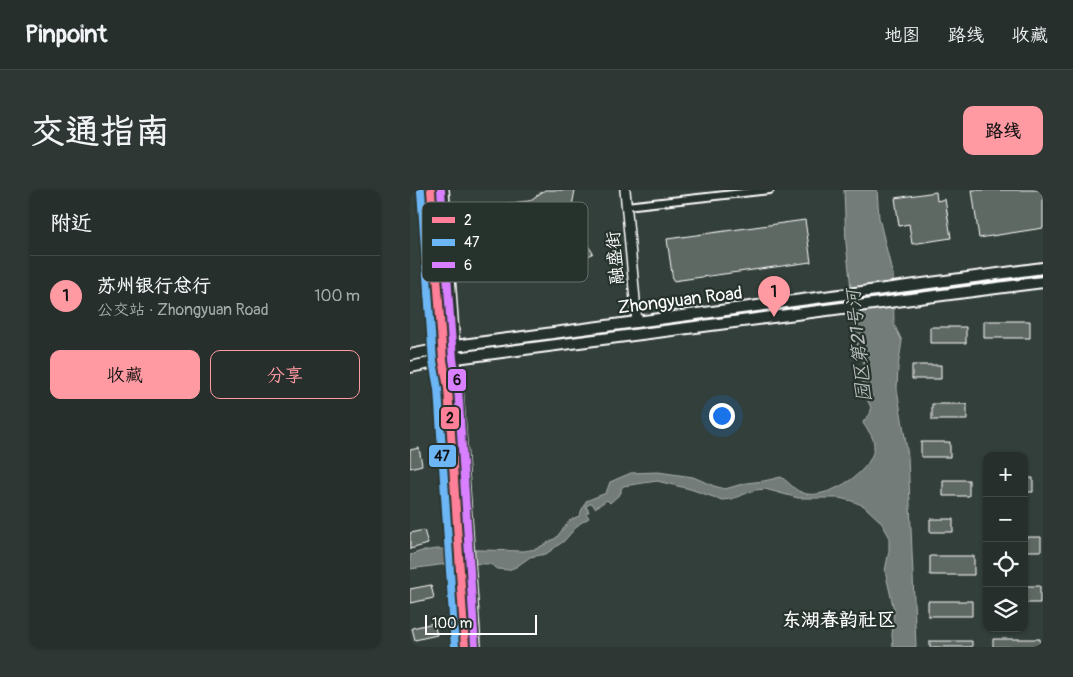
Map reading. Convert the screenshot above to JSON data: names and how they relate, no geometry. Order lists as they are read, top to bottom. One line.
{"streets":{"main road":["融盛街","Zhongyuan Road"]},"crossings":[["融盛街","Zhongyuan Road"]],"districts":["东湖春韵社区"],"water":["园区第21号河"],"lines":["transit line 2","transit line 6","transit line 47"],"legend":["2","47","6"],"scale_bar":"100 m","page":{"header":"Pinpoint","nav":["地图","路线","收藏"],"buttons":["路线",["收藏","分享"]],"title":"交通指南","heading":"附近","list":[{"mark":"1","name":"苏州银行总行","note":"公交站 · Zhongyuan Road","value":"100 m"}],"pins":"1","map_buttons":["+","−"],"scale":"100 m"}}
